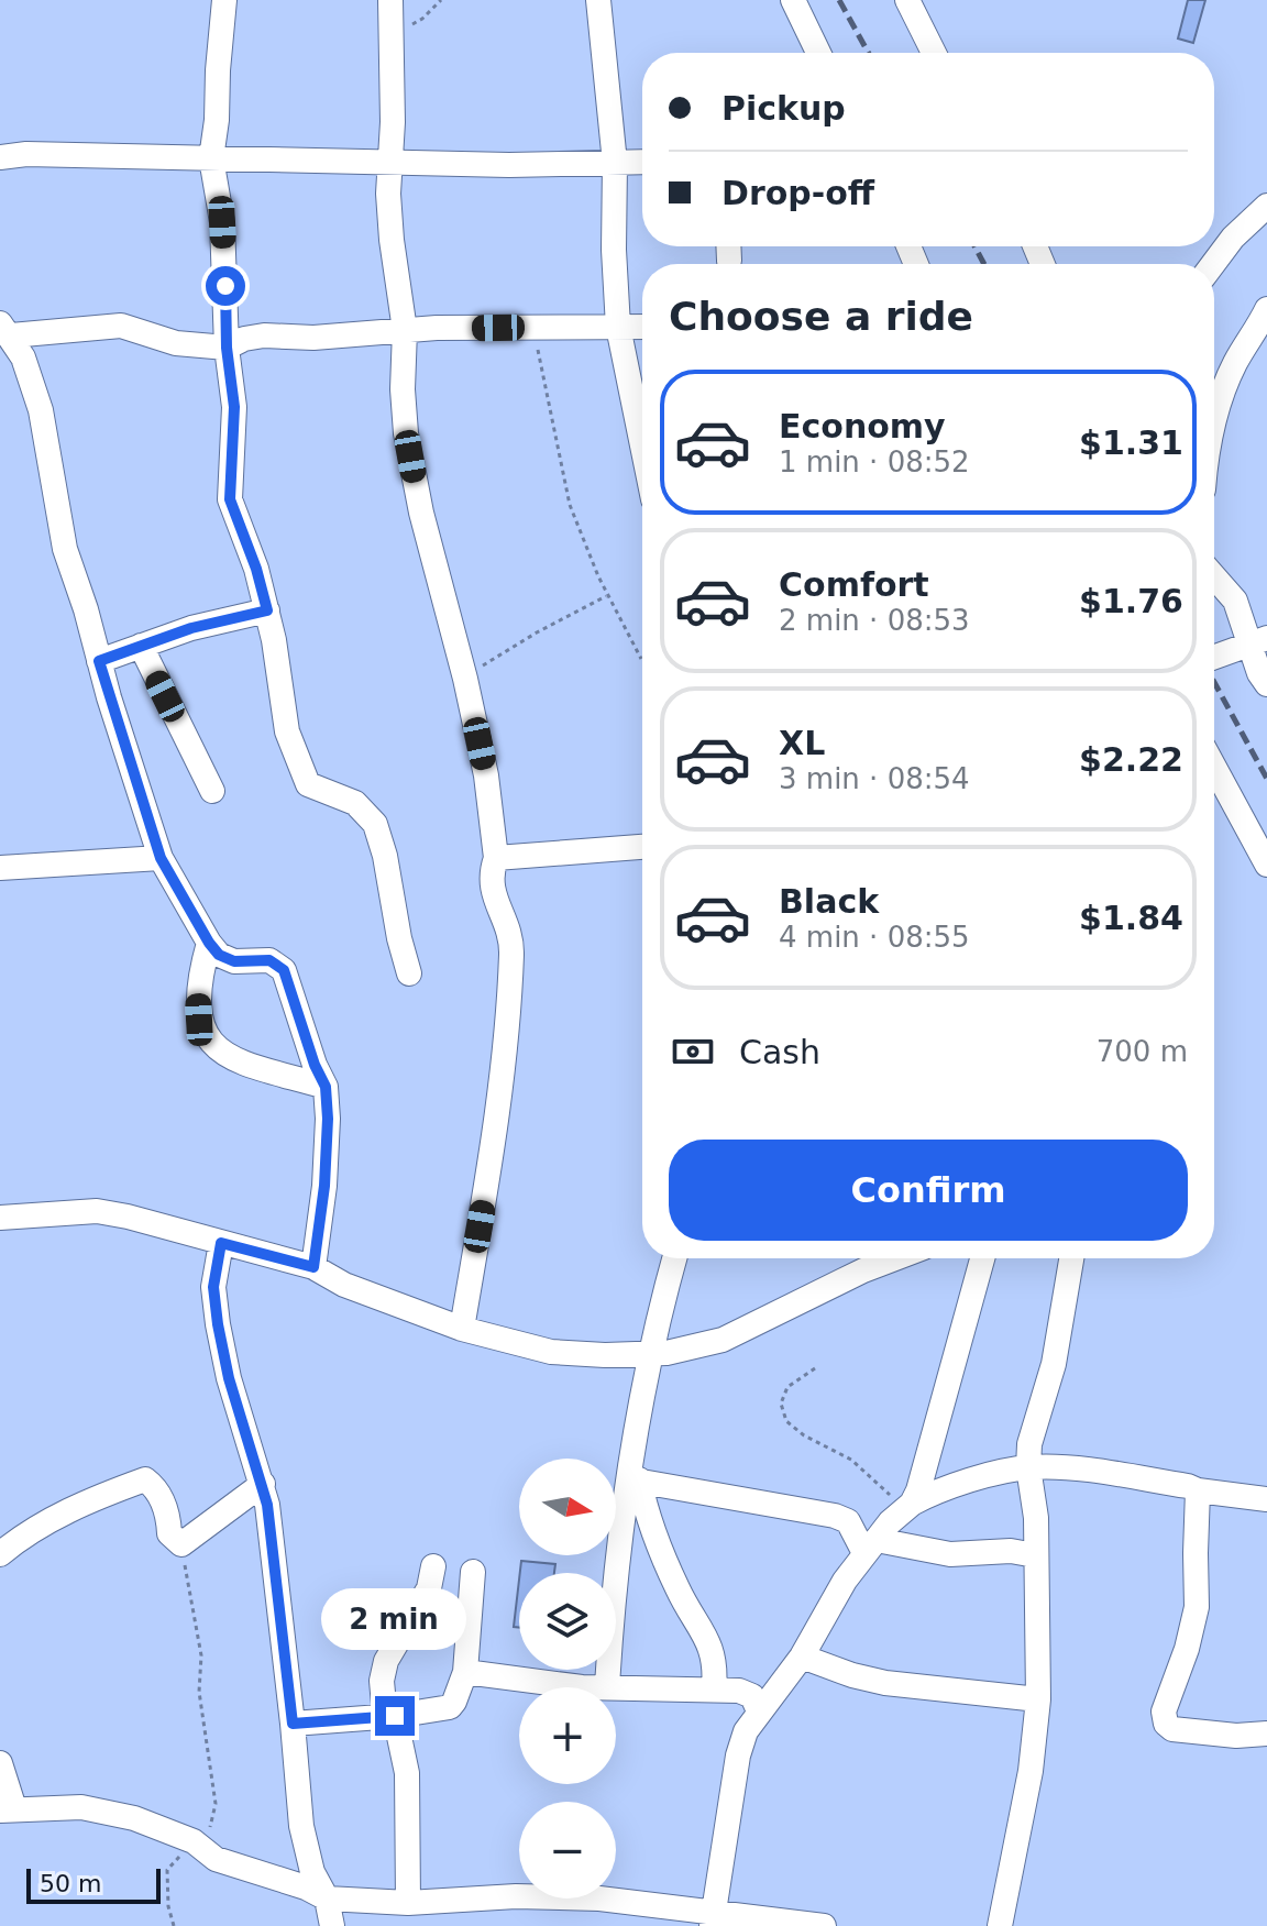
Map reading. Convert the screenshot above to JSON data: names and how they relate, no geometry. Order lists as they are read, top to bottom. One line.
{"scale_bar":"50 m","north":"right","page":{"banner":["Pickup","Drop-off"],"heading":"Choose a ride","list":[{"name":"Economy","note":"1 min · 08:52","value":"$1.31"},{"name":"Comfort","note":"2 min · 08:53","value":"$1.76"},{"name":"XL","note":"3 min · 08:54","value":"$2.22"},{"name":"Black","note":"4 min · 08:55","value":"$1.84"}],"pay":["Cash","700 m"],"buttons":"Confirm","map_buttons":["+","−"],"bubble":"2 min","scale":"50 m"}}
